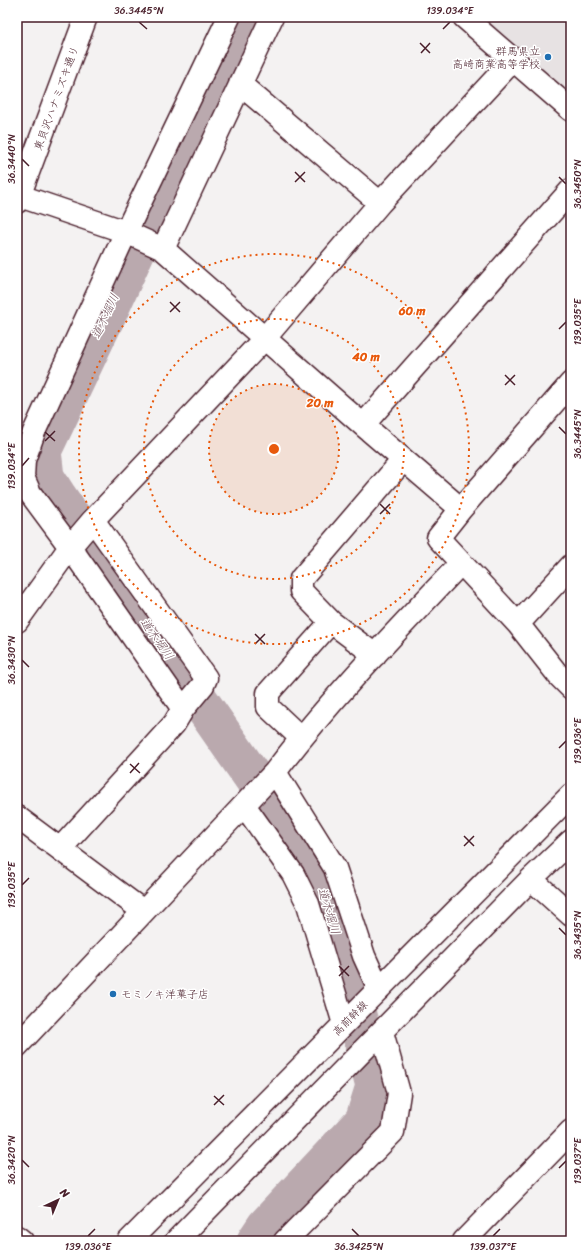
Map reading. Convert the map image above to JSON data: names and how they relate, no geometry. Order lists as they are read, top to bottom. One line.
{"streets":{"street":["東貝沢ハナミズキ通り","高前幹線"]},"water":["道木堀川"],"places":["群馬県立 高崎商業高等学校","モミノキ洋菓子店"],"north":"top right","coordinates":["36.3445°N","139.034°E","36.3440°N","36.3450°N","139.035°E","36.3430°N","139.036°E","36.3435°N","36.3420°N","139.037°E","36.3425°N"],"rings":["60 m","40 m","20 m"]}
